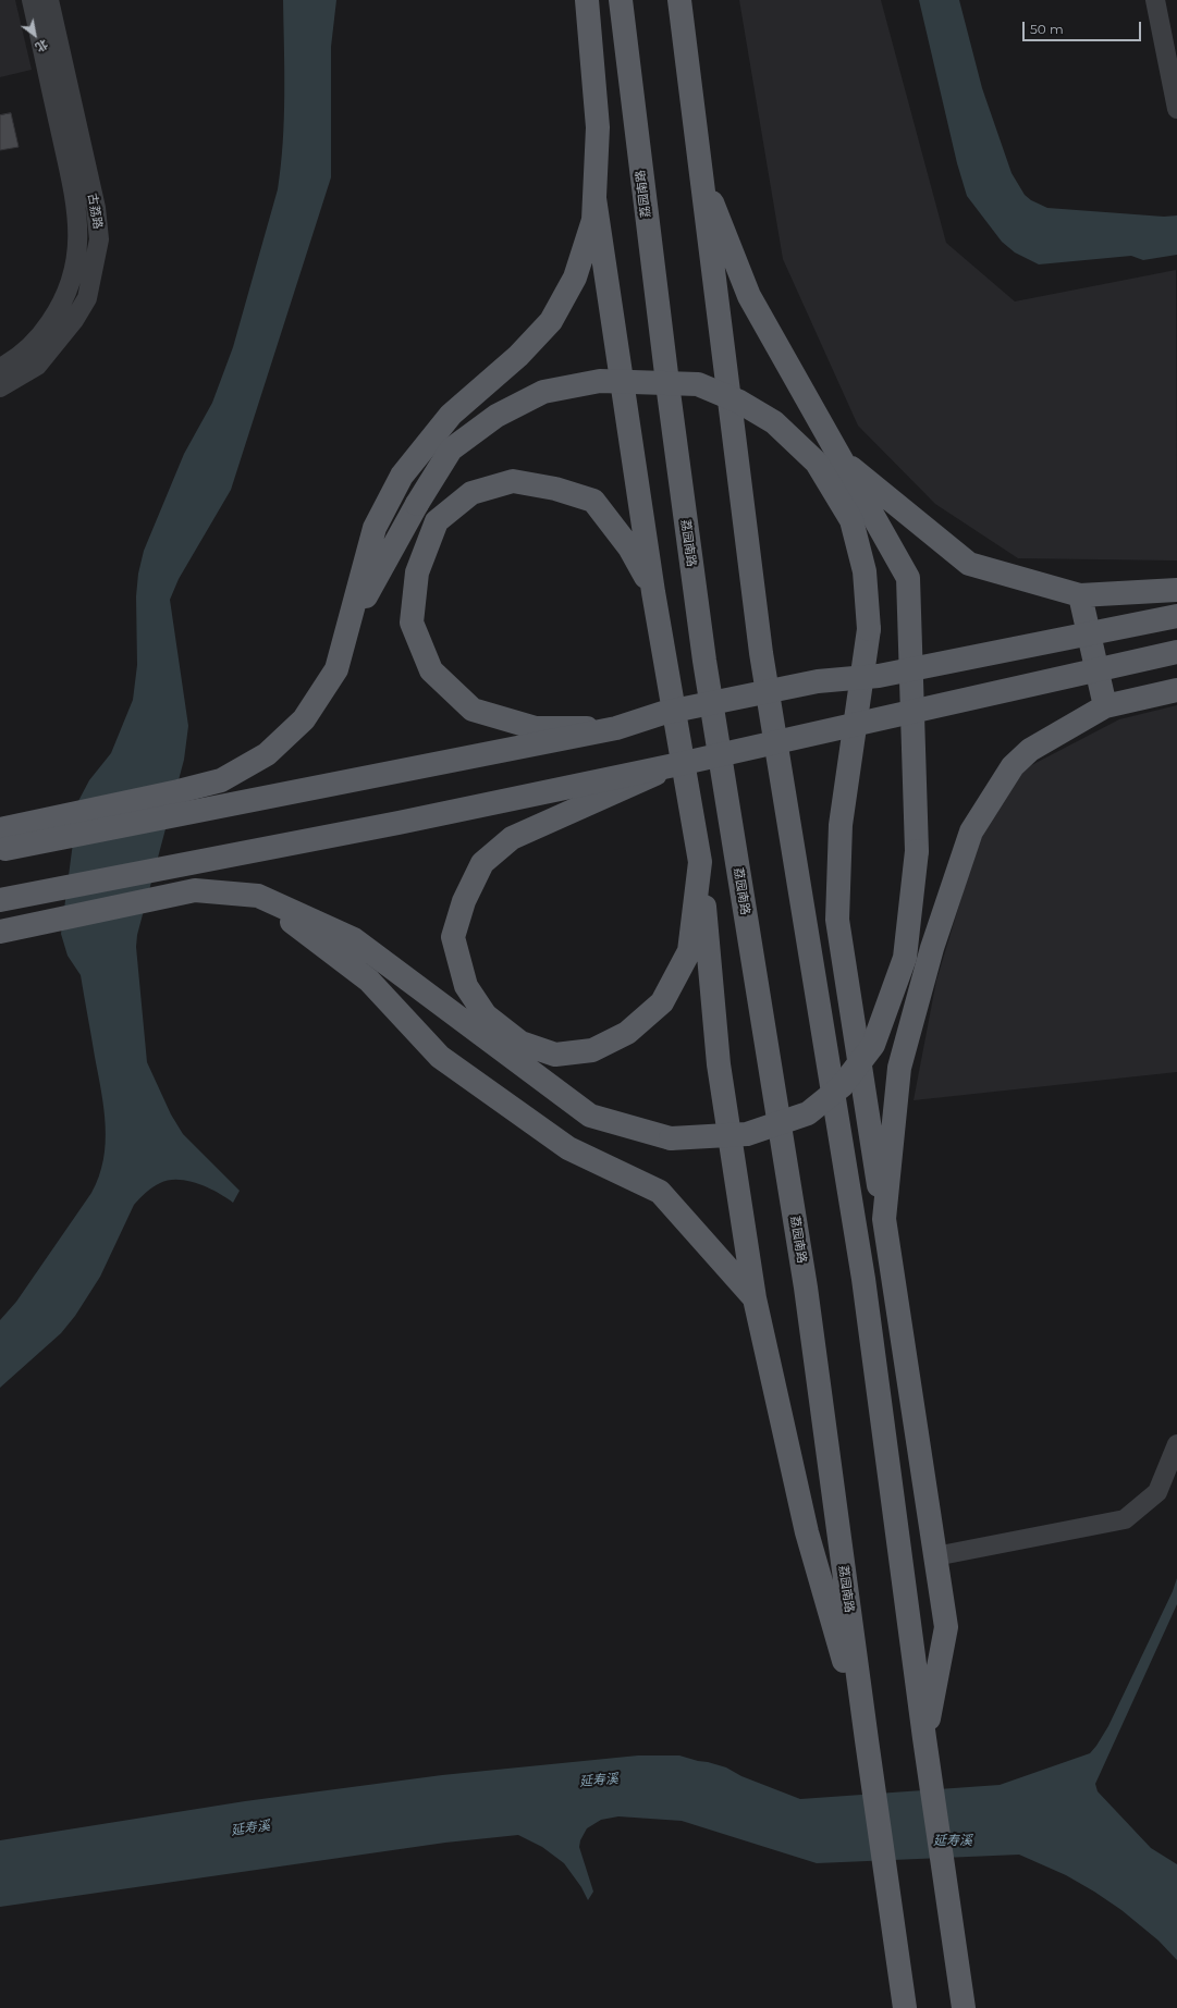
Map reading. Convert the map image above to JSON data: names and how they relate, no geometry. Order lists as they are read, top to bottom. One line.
{"streets":{"main road":["荔园南路"],"street":["古荔路"]},"water":["延寿溪"],"scale_bar":"50 m","north":"bottom right"}
